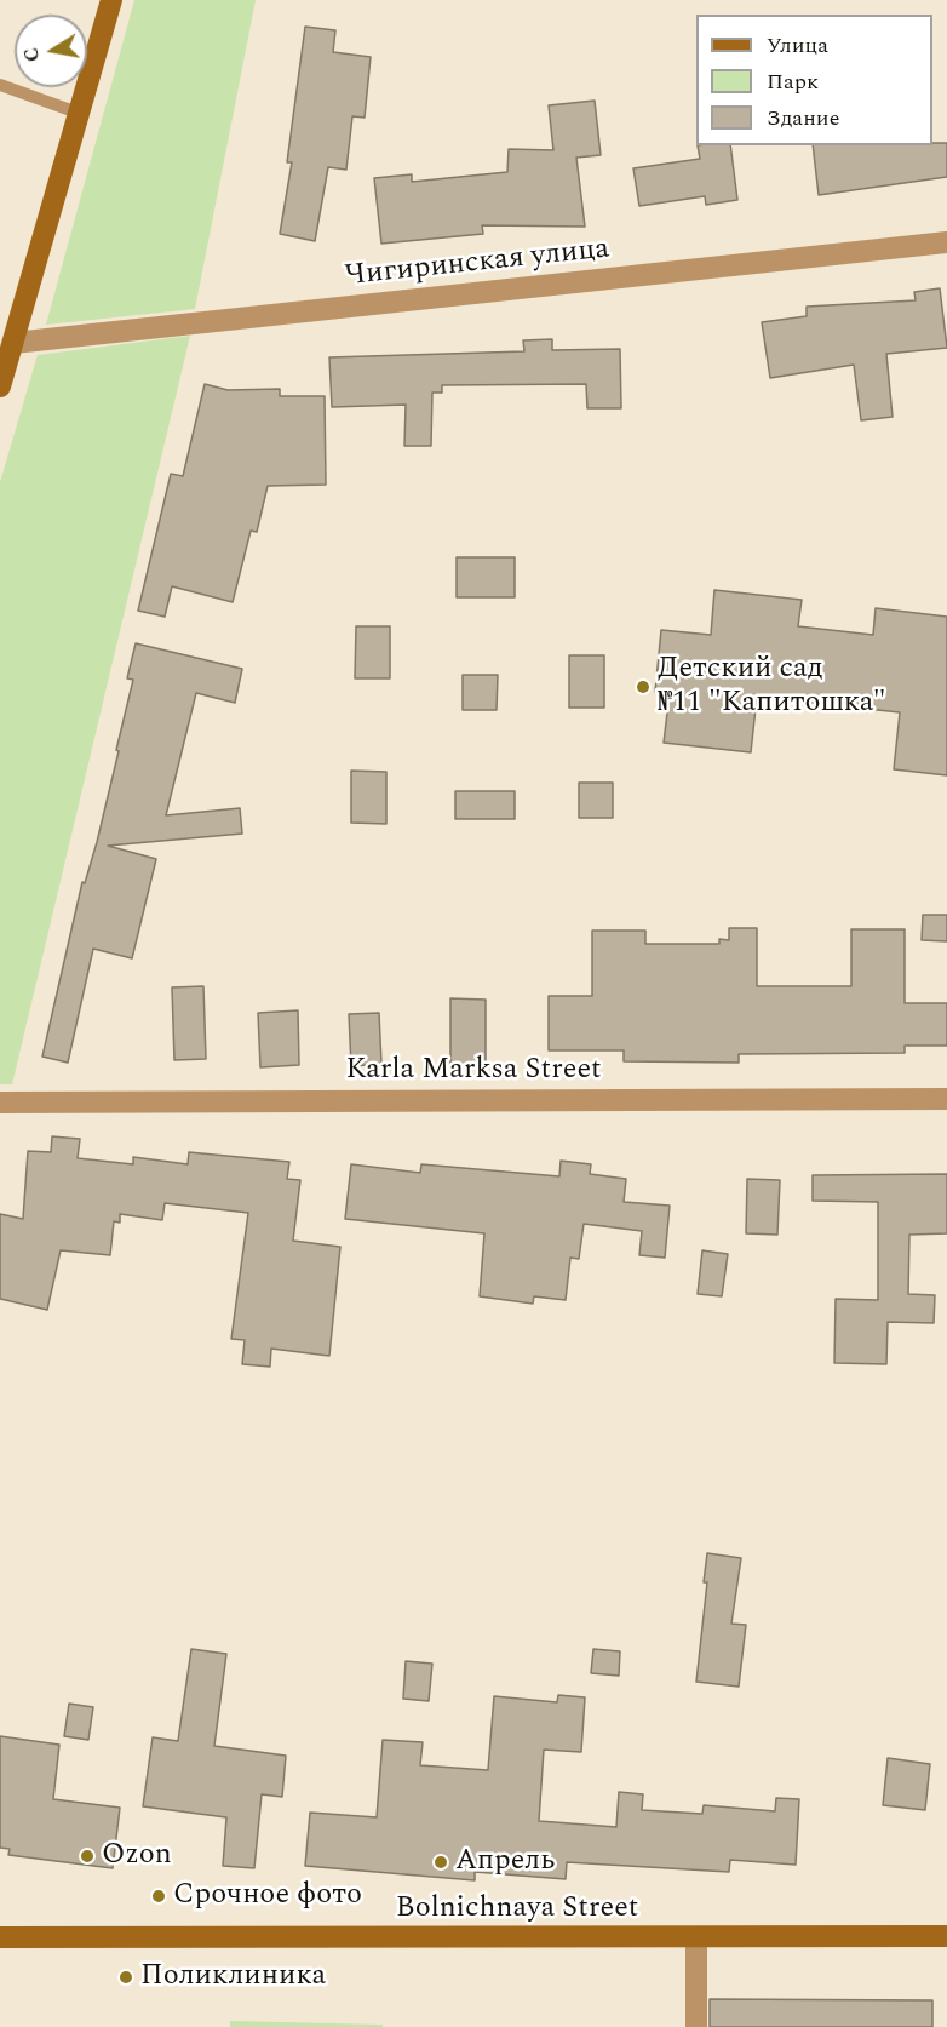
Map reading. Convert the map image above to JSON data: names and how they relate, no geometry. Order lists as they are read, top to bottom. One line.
{"streets":{"street":["Чигиринская улица","Karla Marksa Street","Bolnichnaya Street"]},"places":["Детский сад №11 \"Капитошка\"","Ozon","Апрель","Срочное фото","Поликлиника"],"legend":["Улица","Парк","Здание"],"north":"left"}
